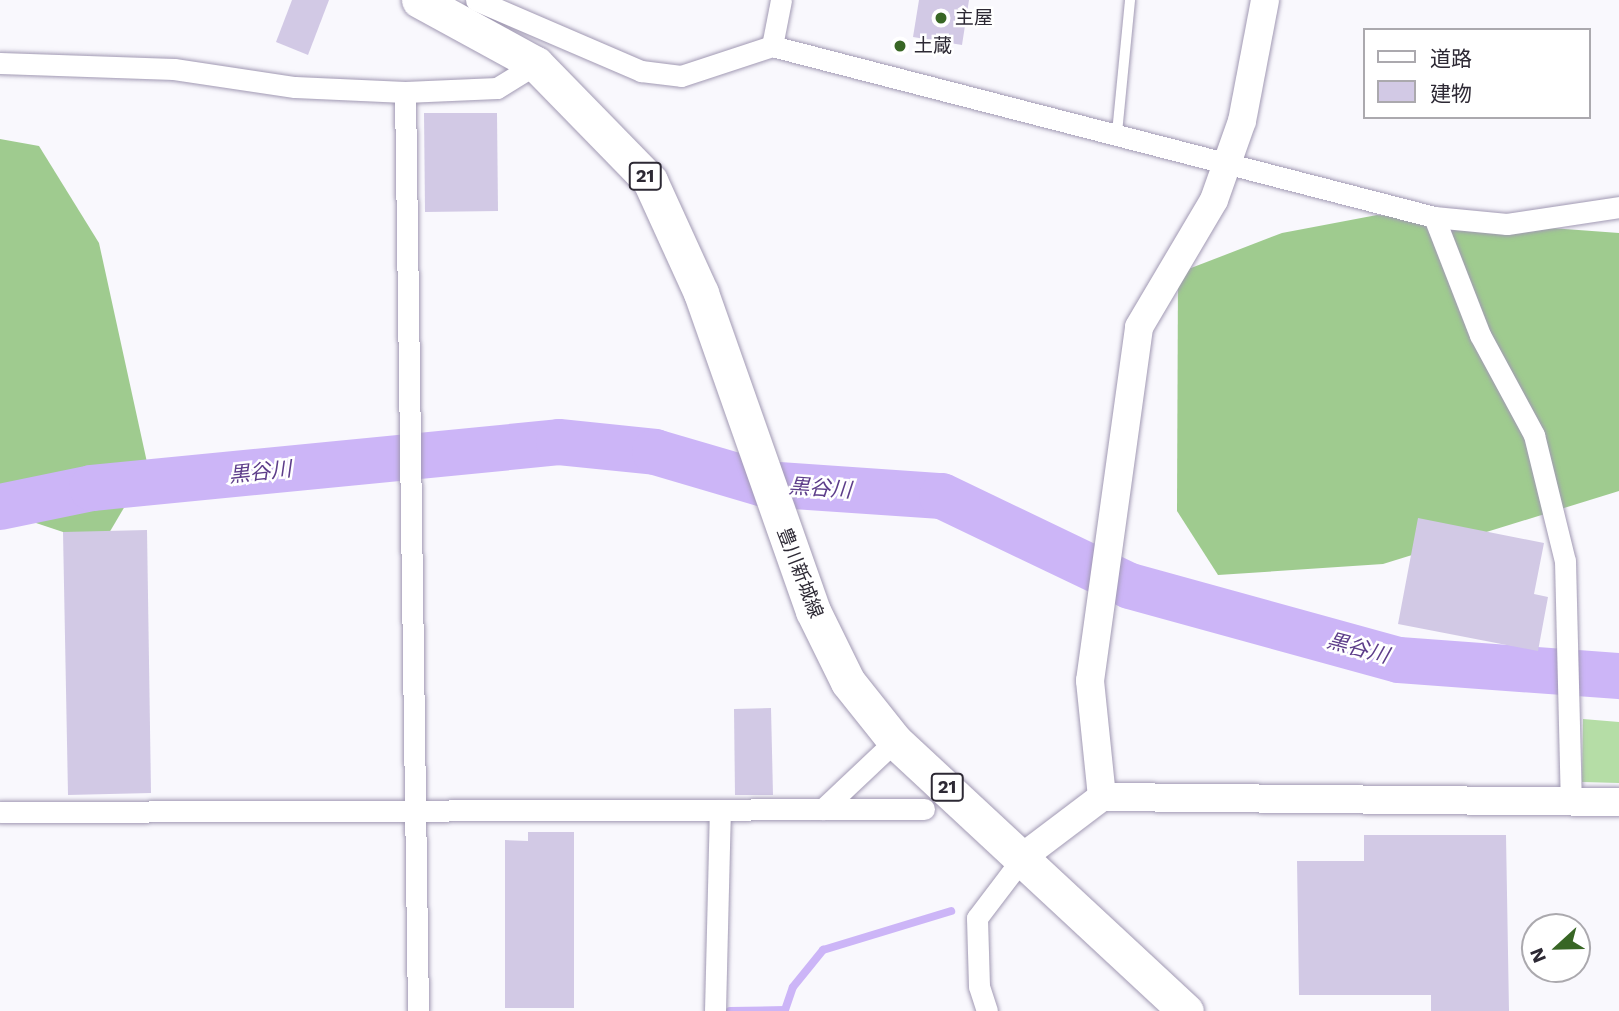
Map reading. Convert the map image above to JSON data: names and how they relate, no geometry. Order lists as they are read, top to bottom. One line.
{"streets":{"main road":["21","豊川新城線"]},"water":["黒谷川"],"places":["主屋","土蔵"],"legend":["道路","建物"],"north":"left"}
